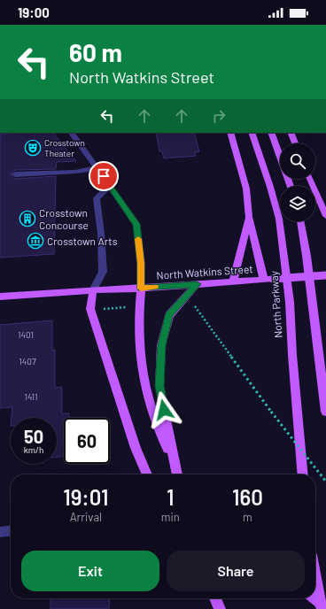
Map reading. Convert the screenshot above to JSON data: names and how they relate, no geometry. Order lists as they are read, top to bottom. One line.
{"streets":{"main road":["North Watkins Street","North Parkway"]},"places":{"theatre":["Crosstown Theater"],"building":["Crosstown Concourse"],"museum":["Crosstown Arts"]},"house_numbers":["1401","1407","1411"],"page":{"status":"19:00","turn":["60 m","North Watkins Street"],"speed":"50 km/h","limit":"60","eta":["19:01","Arrival","1","min","160","m"],"buttons":["Exit","Share"]}}
